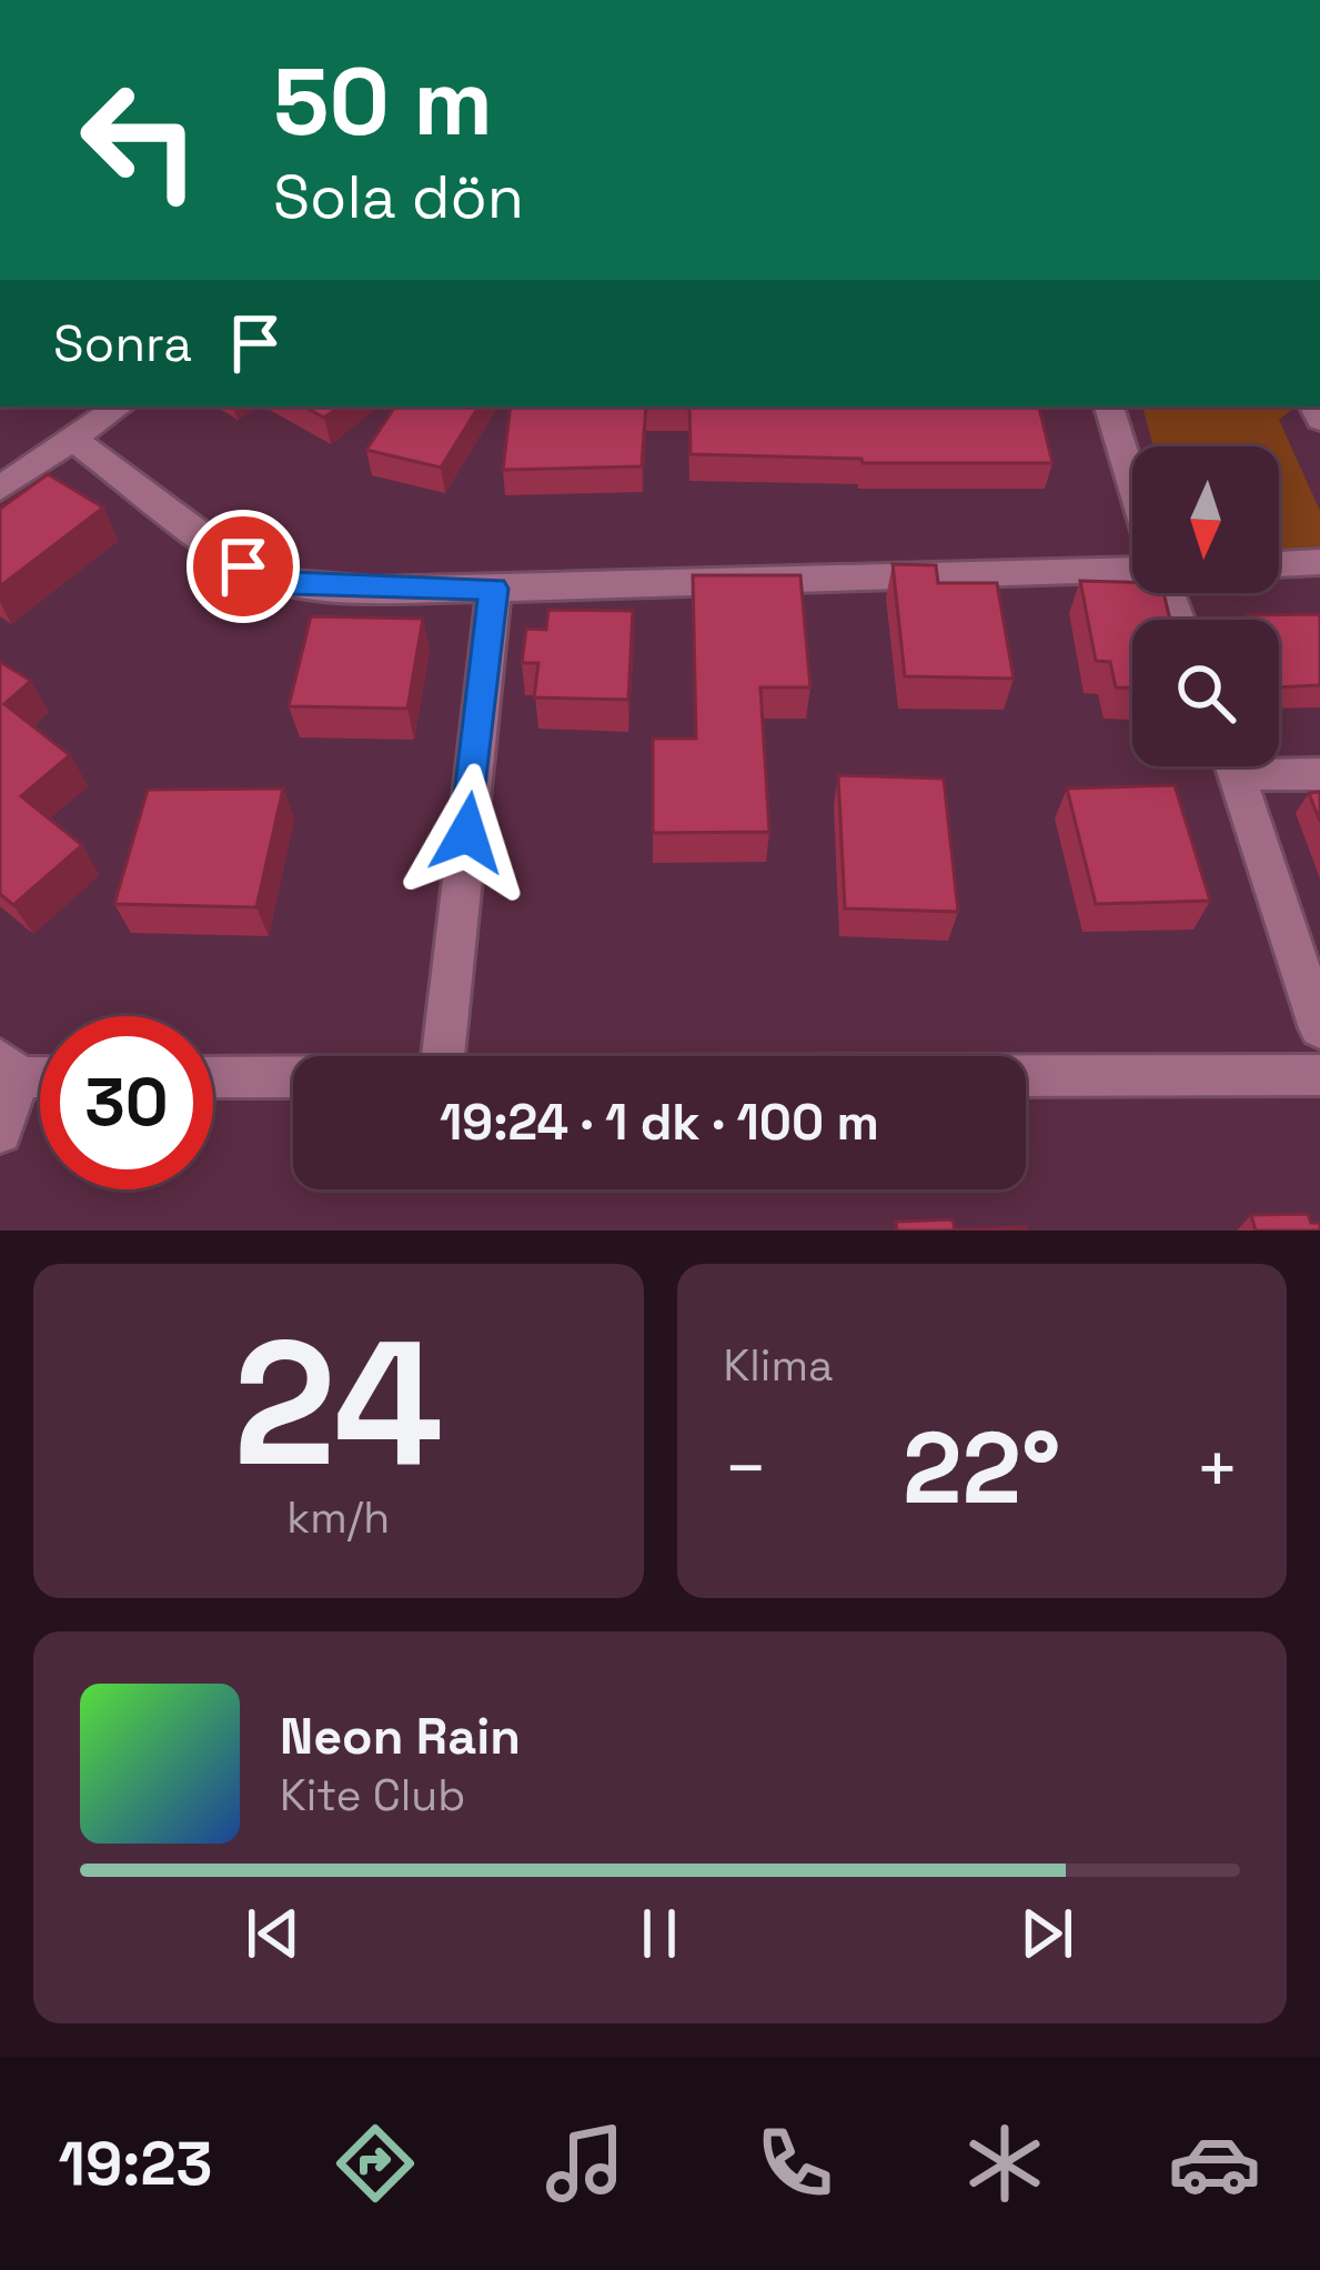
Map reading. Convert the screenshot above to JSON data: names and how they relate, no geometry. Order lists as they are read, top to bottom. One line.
{"north":"bottom","page":{"turn":["50 m","Sola dön"],"then":"Sonra","limit":"30","trip":"19:24 · 1 dk · 100 m","tile":[["24","km/h"],"Klima"],"heat":["−","22°","+"],"song":["Neon Rain","Kite Club"],"tabs":"19:23"}}
